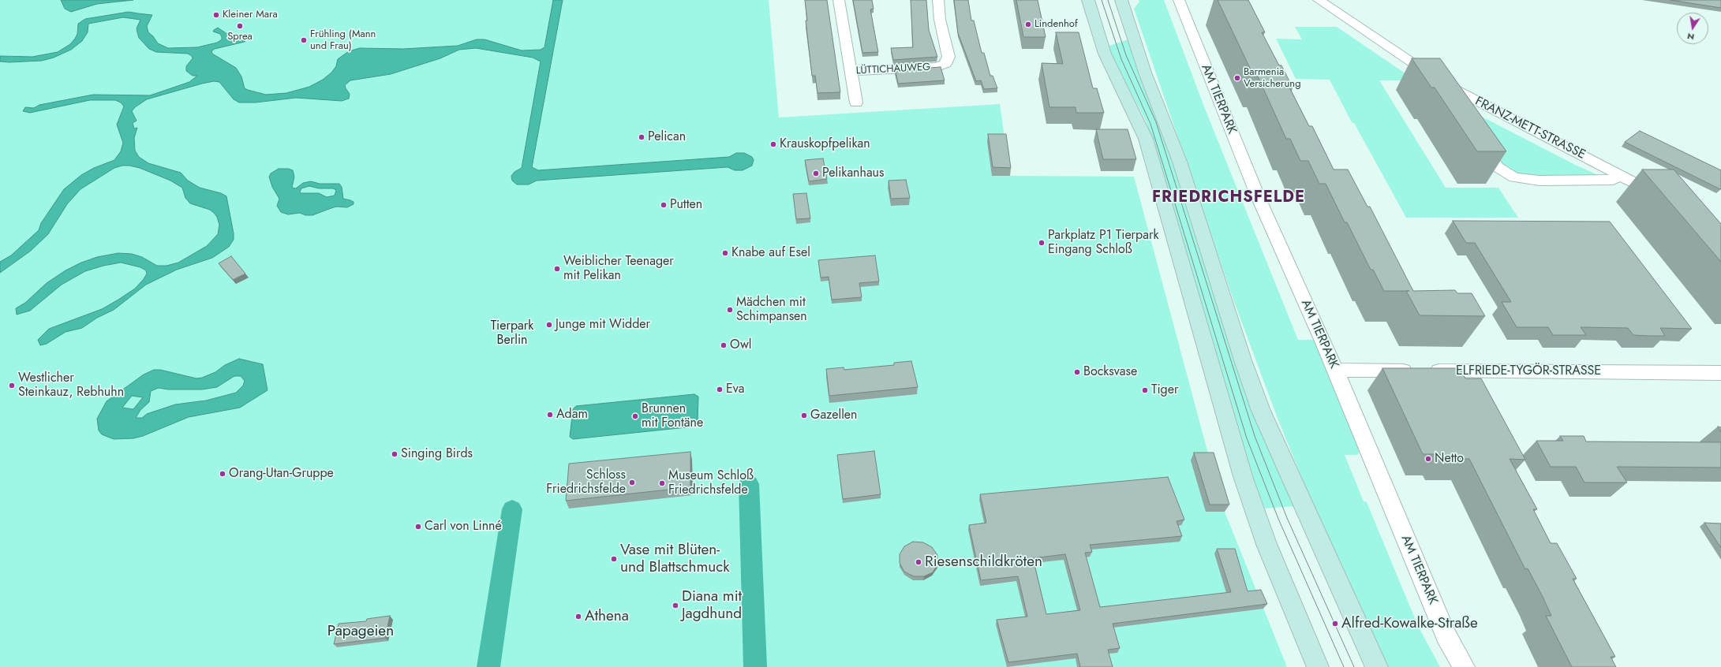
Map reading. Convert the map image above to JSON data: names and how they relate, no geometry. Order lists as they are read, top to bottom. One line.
{"streets":{"street":["LÜTTICHAUWEG","AM TIERPARK","FRANZ-METT-STRASSE","ELFRIEDE-TYGÖR-STRASSE"]},"crossings":[["AM TIERPARK","ELFRIEDE-TYGÖR-STRASSE"]],"districts":["FRIEDRICHSFELDE"],"parks":["Tierpark Berlin","Papageien"],"places":["Kleiner Mara","Lindenhof","Sprea","Frühling (Mann und Frau)","Barmenia Versicherung","Pelican","Krauskopfpelikan","Pelikanhaus","Putten","Parkplatz P1 Tierpark Eingang Schloß","Knabe auf Esel","Weiblicher Teenager mit Pelikan","Mädchen mit Schimpansen","Junge mit Widder","Owl","Bocksvase","Westlicher Steinkauz, Rebhuhn","Eva","Tiger","Adam","Gazellen","Brunnen mit Fontäne","Singing Birds","Netto","Orang-Utan-Gruppe","Schloss Friedrichsfelde","Museum Schloß Friedrichsfelde","Carl von Linné","Vase mit Blüten- und Blattschmuck","Riesenschildkröten","Diana mit Jagdhund","Athena","Alfred-Kowalke-Straße"],"north":"bottom"}
